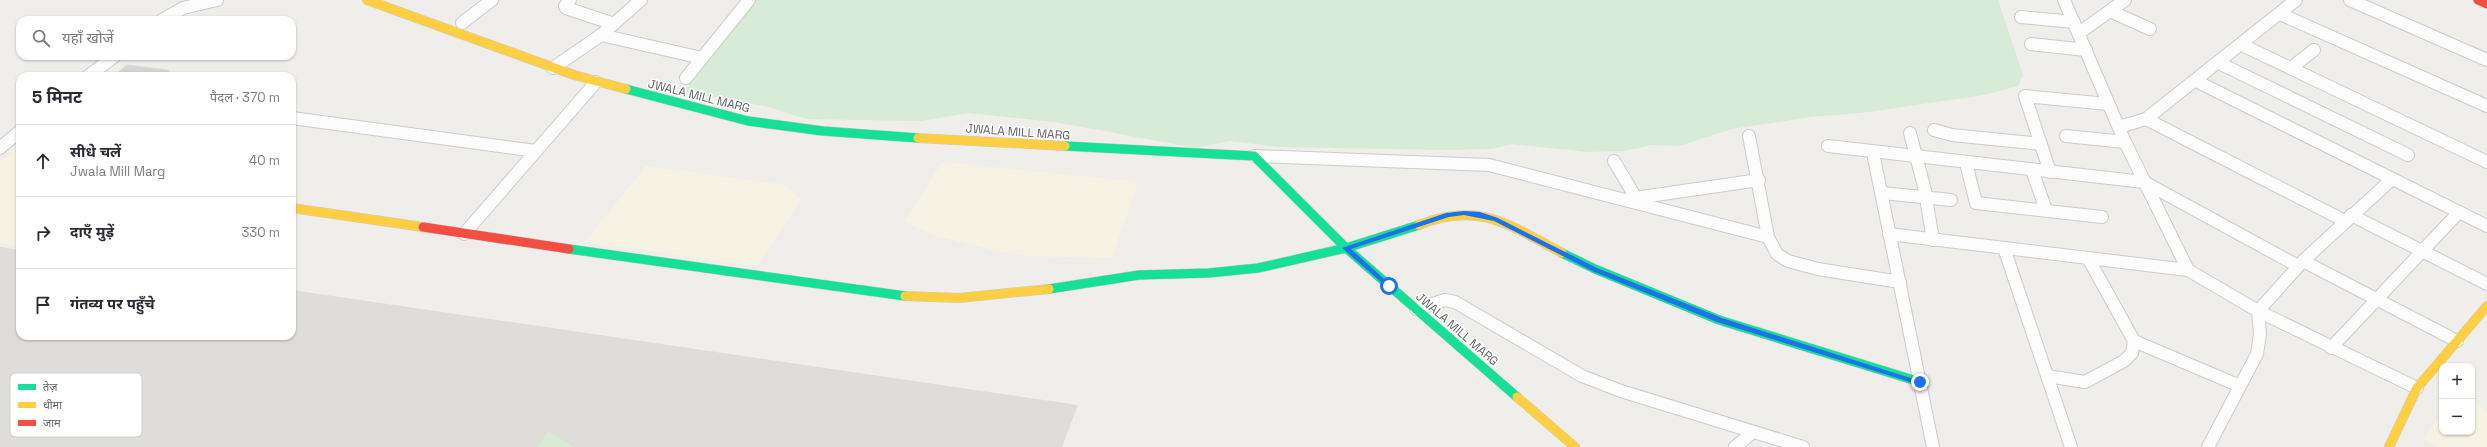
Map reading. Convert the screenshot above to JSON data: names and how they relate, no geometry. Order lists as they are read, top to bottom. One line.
{"streets":{"street":["JWALA MILL MARG"]},"legend":["तेज़","धीमा","जाम"],"page":{"search":"यहाँ खोजें","heading":["5 मिनट","पैदल · 370 m"],"list":[["सीधे चलें","Jwala Mill Marg","40 m"],["दाएँ मुड़ें","330 m"],"गंतव्य पर पहुँचे"],"map_buttons":["+","−"]}}
